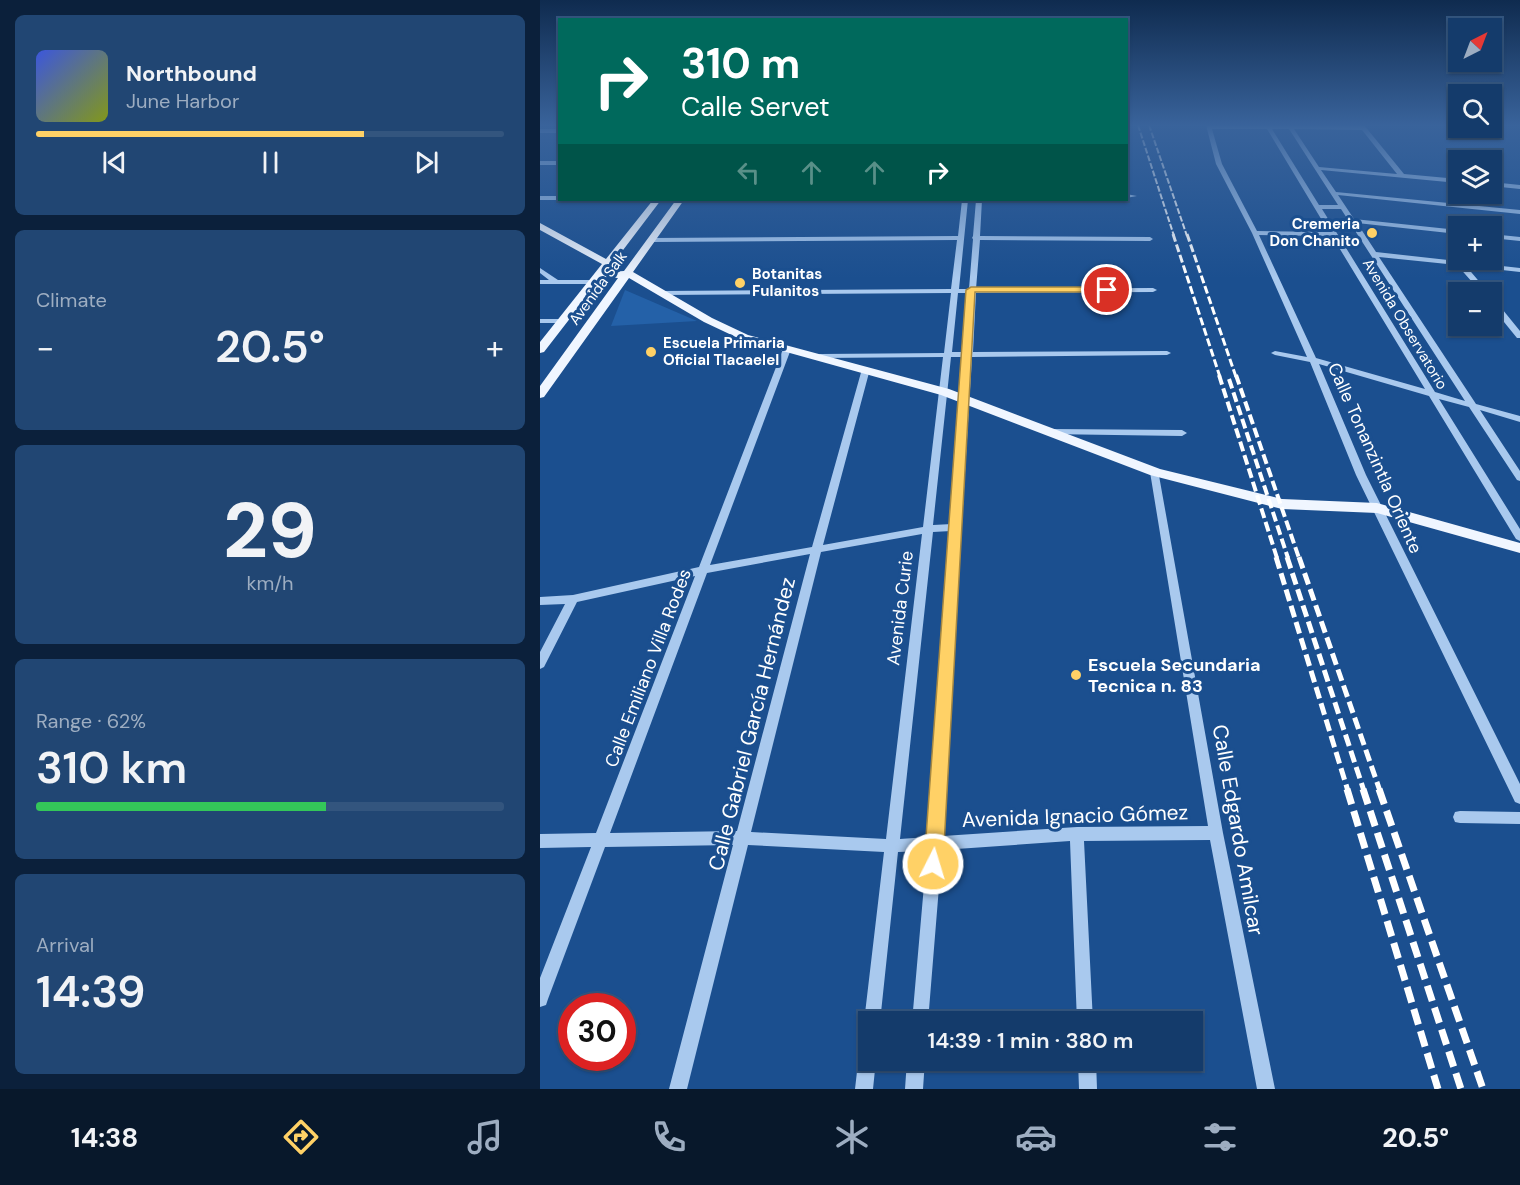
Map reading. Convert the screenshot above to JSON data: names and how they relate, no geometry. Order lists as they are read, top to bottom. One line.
{"streets":{"main road":["Avenida Salk"],"street":["Avenida Observatorio","Calle Tonanzintla Oriente","Avenida Curie","Calle Emiliano Villa Rodes","Calle Gabriel García Hernández","Avenida Ignacio Gómez","Calle Edgardo Amilcar"]},"crossings":[["Avenida Curie","Avenida Ignacio Gómez"],["Calle Emiliano Villa Rodes","Avenida Ignacio Gómez"],["Calle Gabriel García Hernández","Avenida Ignacio Gómez"],["Avenida Ignacio Gómez","Calle Edgardo Amilcar"]],"places":["Cremeria Don Chanito","Botanitas Fulanitos","Escuela Primaria Oficial Tlacaelel","Escuela Secundaria Tecnica n. 83"],"north":"top right","page":{"map_buttons":["+","−"],"turn":["310 m","Calle Servet"],"song":["Northbound","June Harbor"],"tile":["Climate",["29","km/h"],["Range · 62%","310 km"],["Arrival","14:39"]],"heat":["−","20.5°","+"],"limit":"30","trip":"14:39 · 1 min · 380 m","tabs":["14:38","20.5°"]}}
